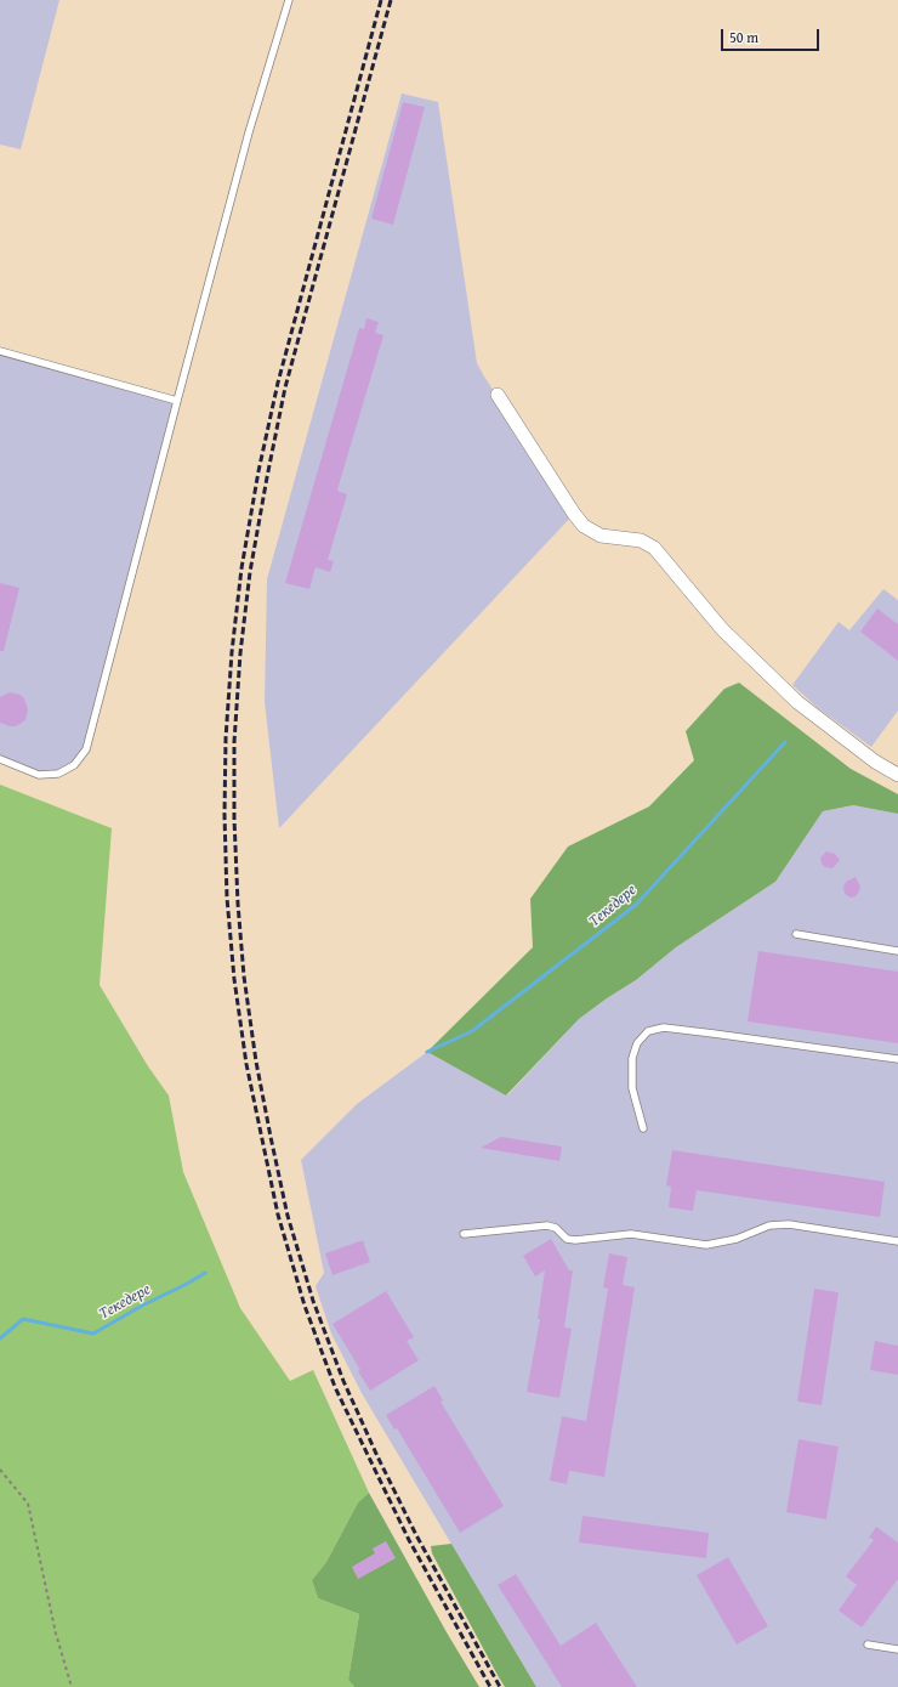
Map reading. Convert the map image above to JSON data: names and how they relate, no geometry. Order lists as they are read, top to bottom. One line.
{"water":["Текедере"],"scale_bar":"50 m"}
